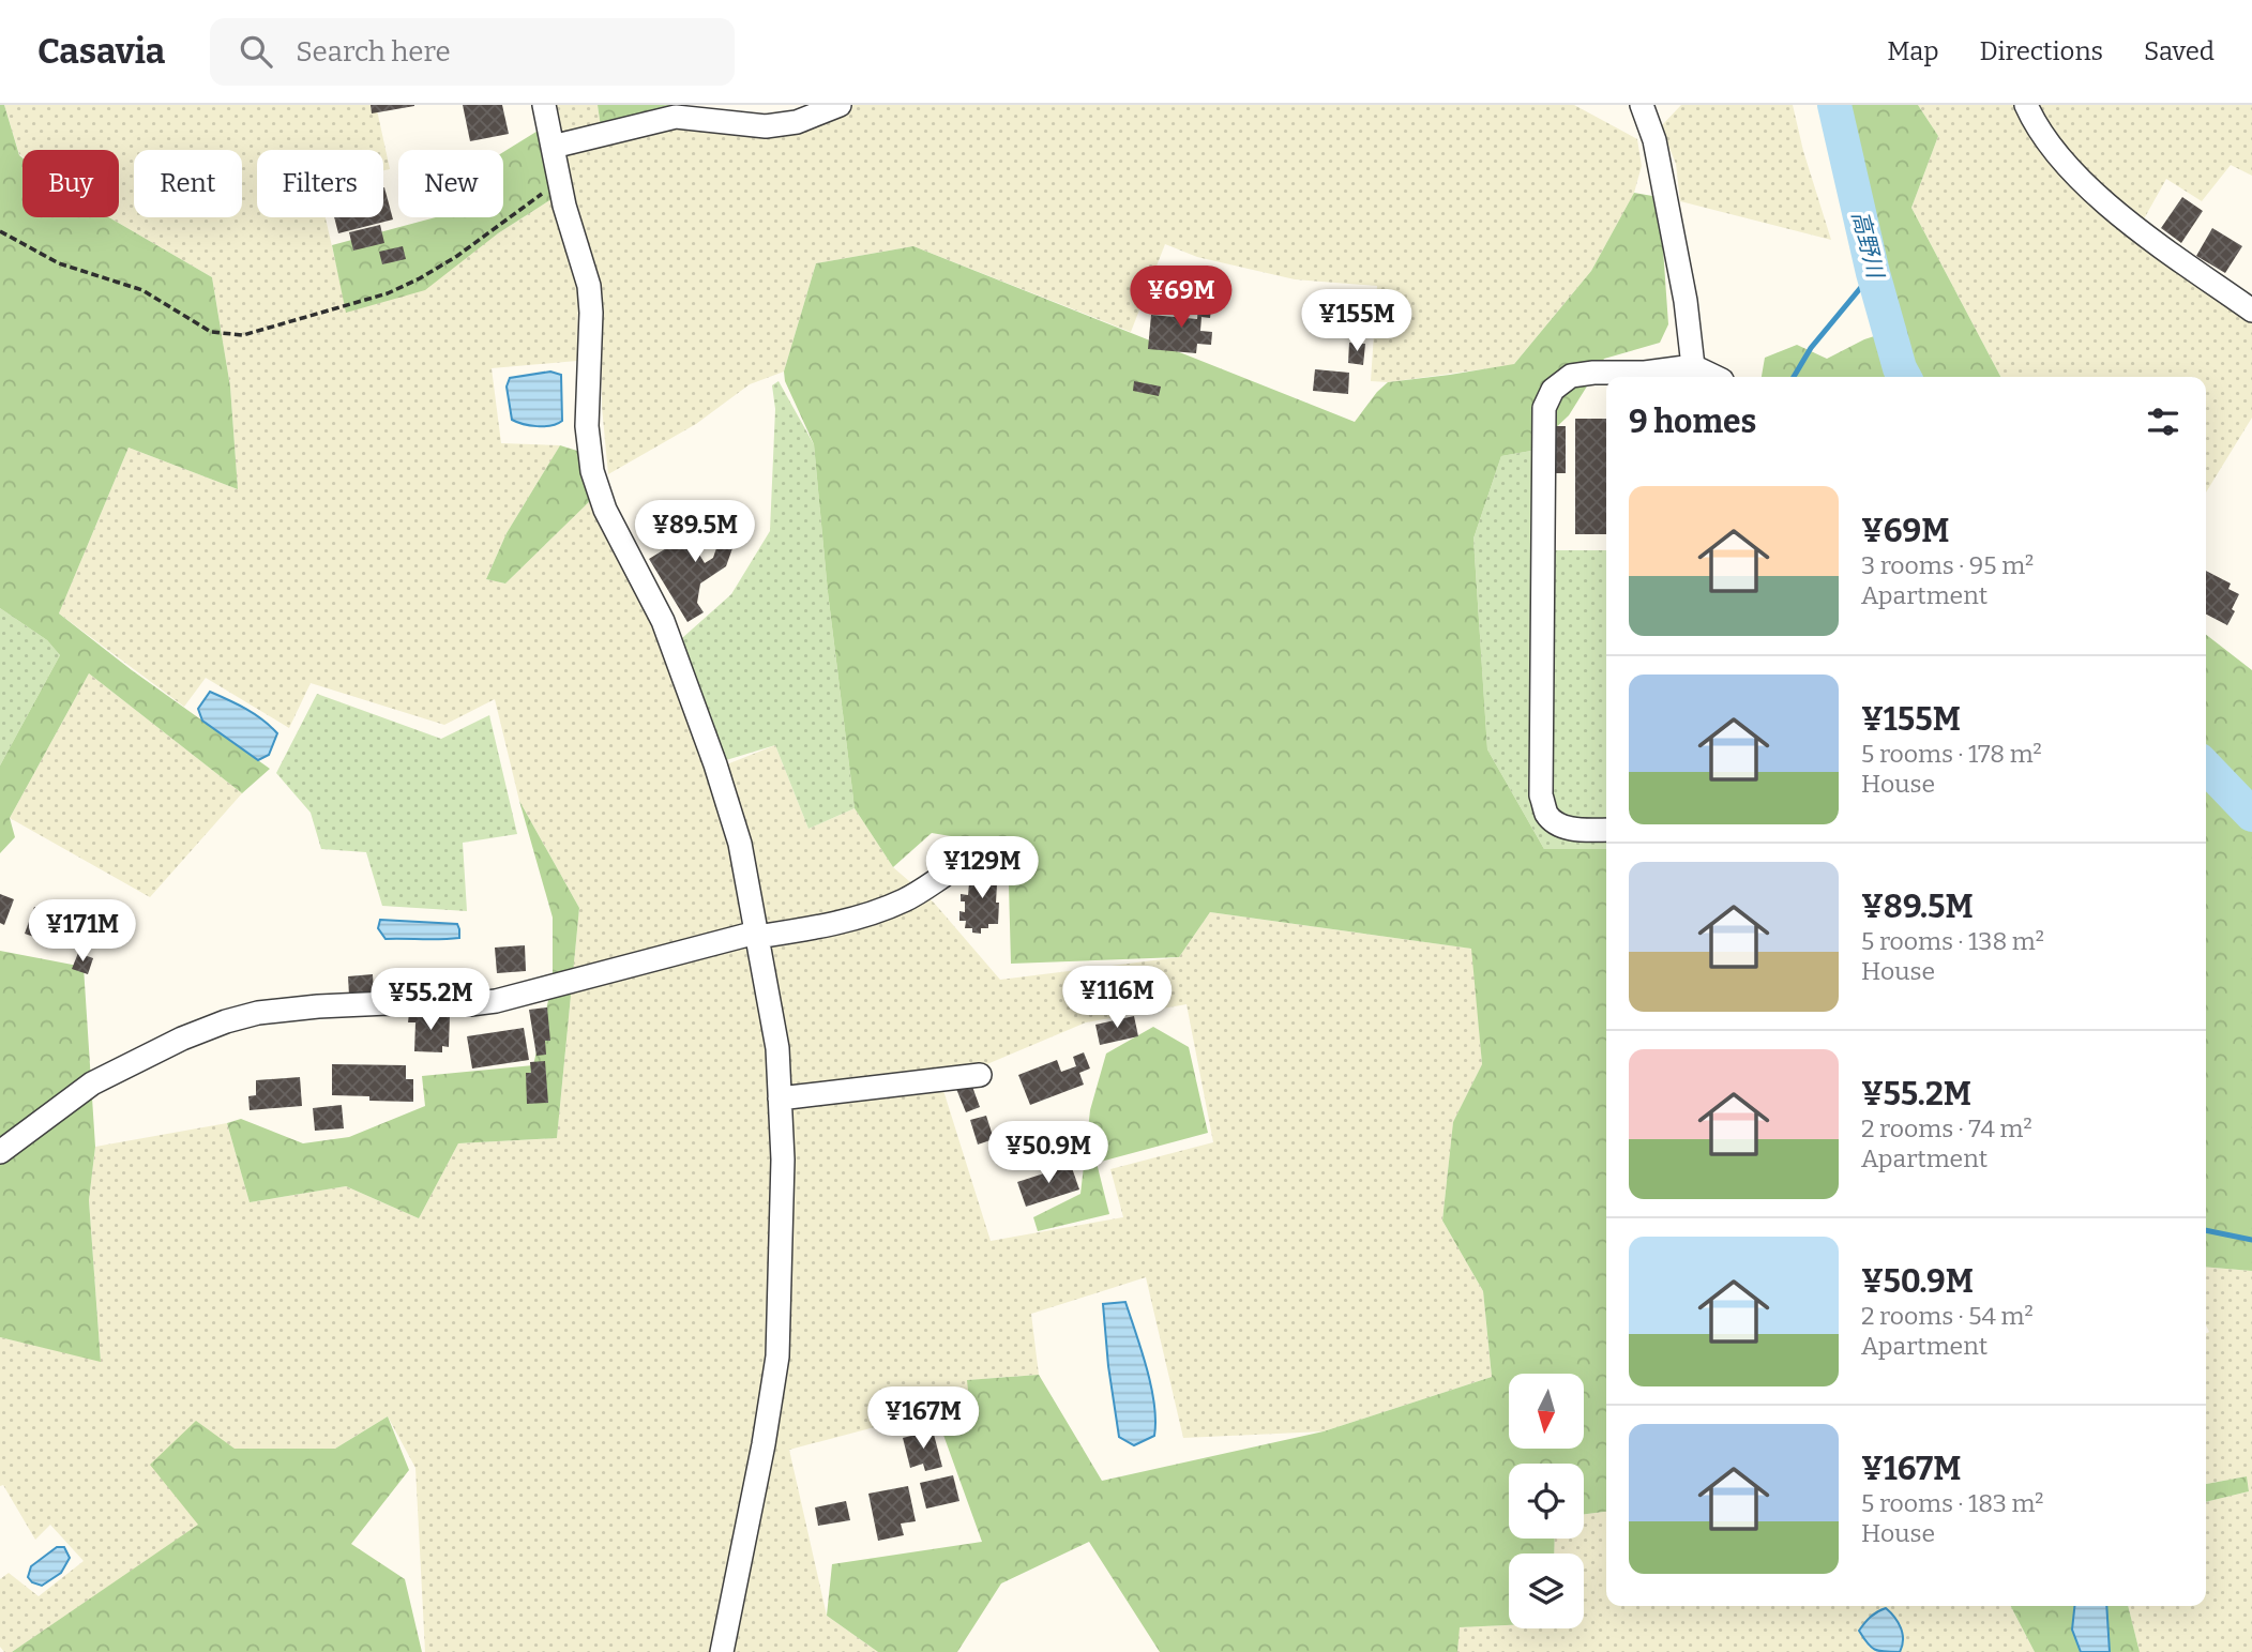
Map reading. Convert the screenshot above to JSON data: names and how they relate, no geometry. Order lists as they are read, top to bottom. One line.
{"water":["高野川"],"north":"bottom","page":{"header":"Casavia","search":"Search here","nav":["Map","Directions","Saved"],"chip":["Buy","Rent","Filters","New"],"price":["¥69M","¥155M","¥89.5M","¥129M","¥171M","¥116M","¥55.2M","¥50.9M","¥167M"],"heading":"9 homes","list":[{"name":"¥69M","note":"3 rooms · 95 m² · Apartment"},{"name":"¥155M","note":"5 rooms · 178 m² · House"},{"name":"¥89.5M","note":"5 rooms · 138 m² · House"},{"name":"¥55.2M","note":"2 rooms · 74 m² · Apartment"},{"name":"¥50.9M","note":"2 rooms · 54 m² · Apartment"},{"name":"¥167M","note":"5 rooms · 183 m² · House"}]}}
